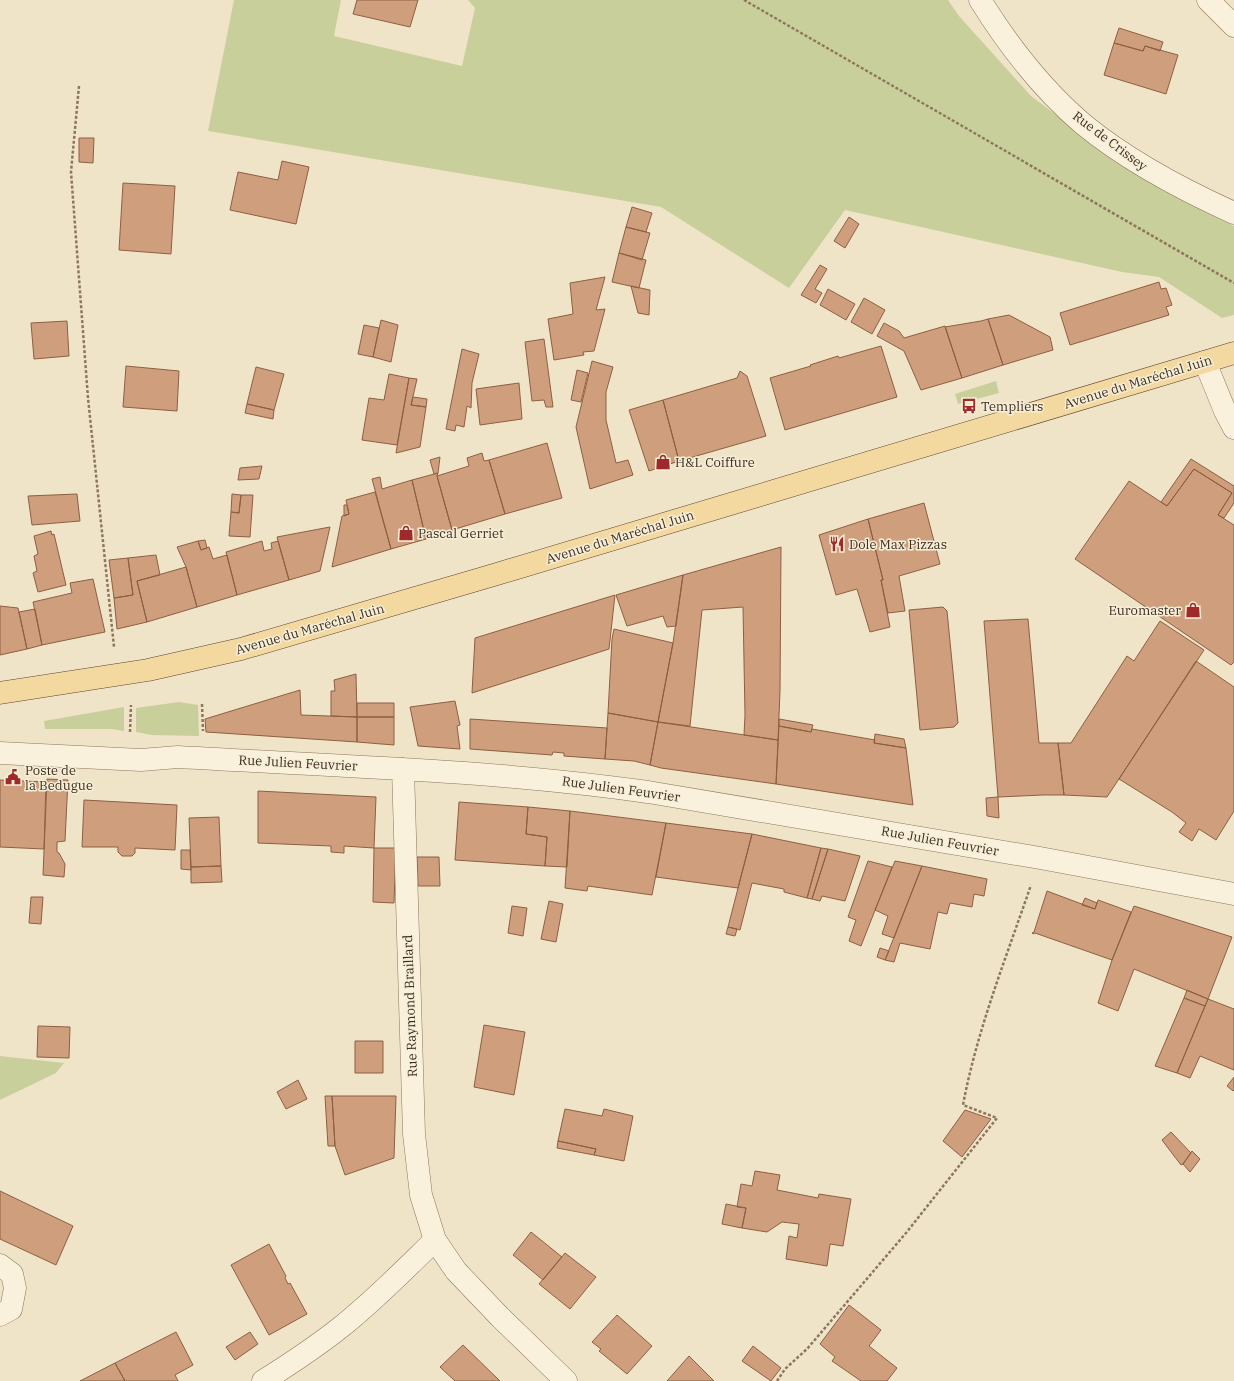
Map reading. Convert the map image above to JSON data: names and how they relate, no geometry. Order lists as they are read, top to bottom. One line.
{"streets":{"main road":["Avenue du Maréchal Juin"],"street":["Rue de Crissey","Rue Julien Feuvrier","Rue Raymond Braillard"]},"crossings":[["Rue Julien Feuvrier","Rue Raymond Braillard"]],"places":{"bus stop":["Templiers"],"shop":["H&L Coiffure","Pascal Gerriet","Euromaster"],"restaurant":["Dole Max Pizzas"],"public building":["Poste de la Bedugue"]}}
